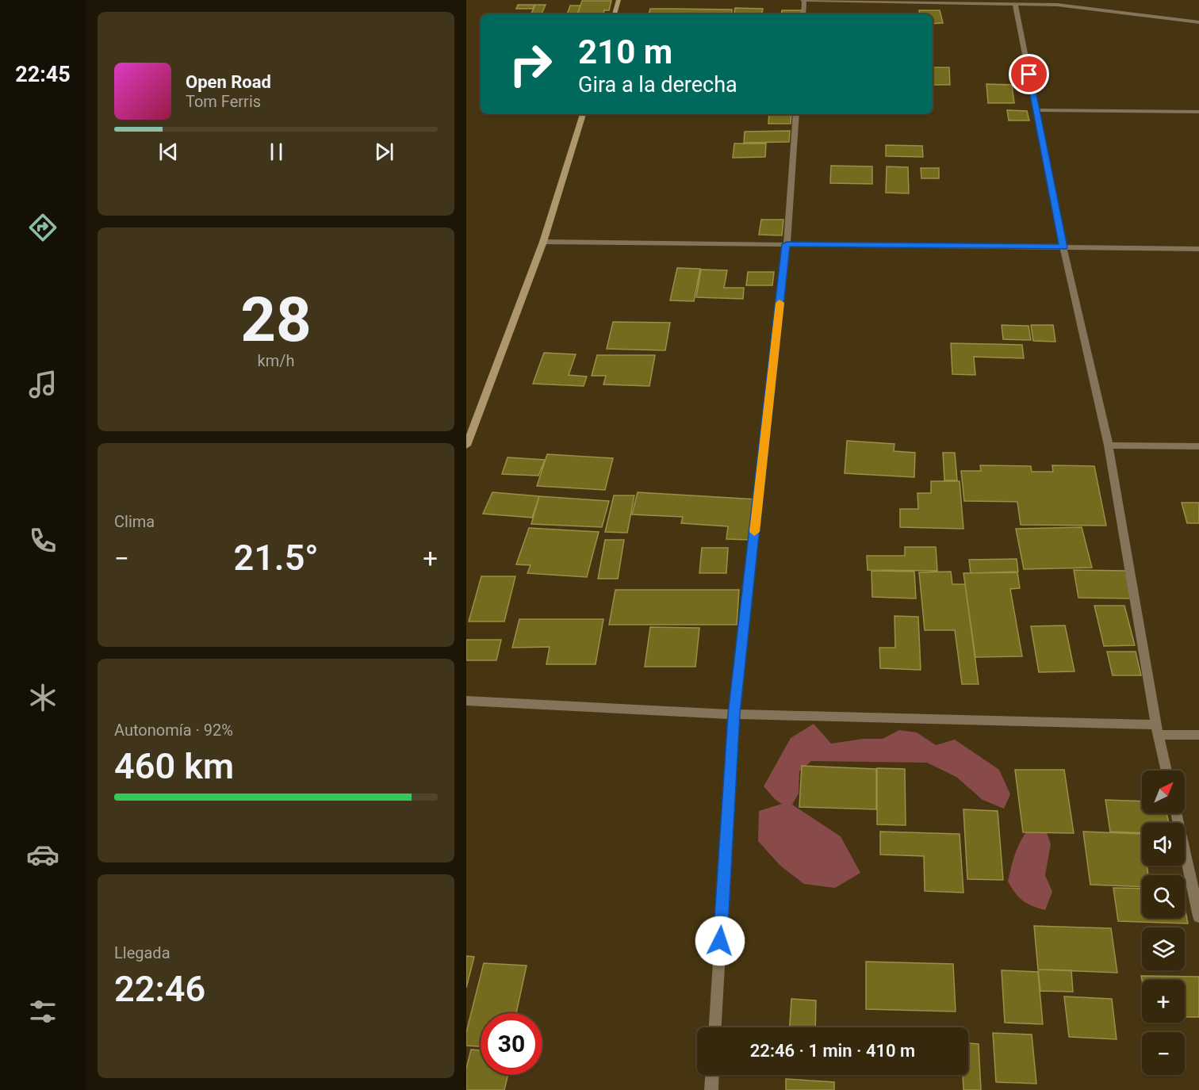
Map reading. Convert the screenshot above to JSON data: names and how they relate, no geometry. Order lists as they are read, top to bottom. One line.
{"north":"top right","page":{"tabs":"22:45","turn":["210 m","Gira a la derecha"],"song":["Open Road","Tom Ferris"],"tile":[["28","km/h"],"Clima",["Autonomía · 92%","460 km"],["Llegada","22:46"]],"heat":["−","21.5°","+"],"map_buttons":["+","−"],"limit":"30","trip":"22:46 · 1 min · 410 m"}}
